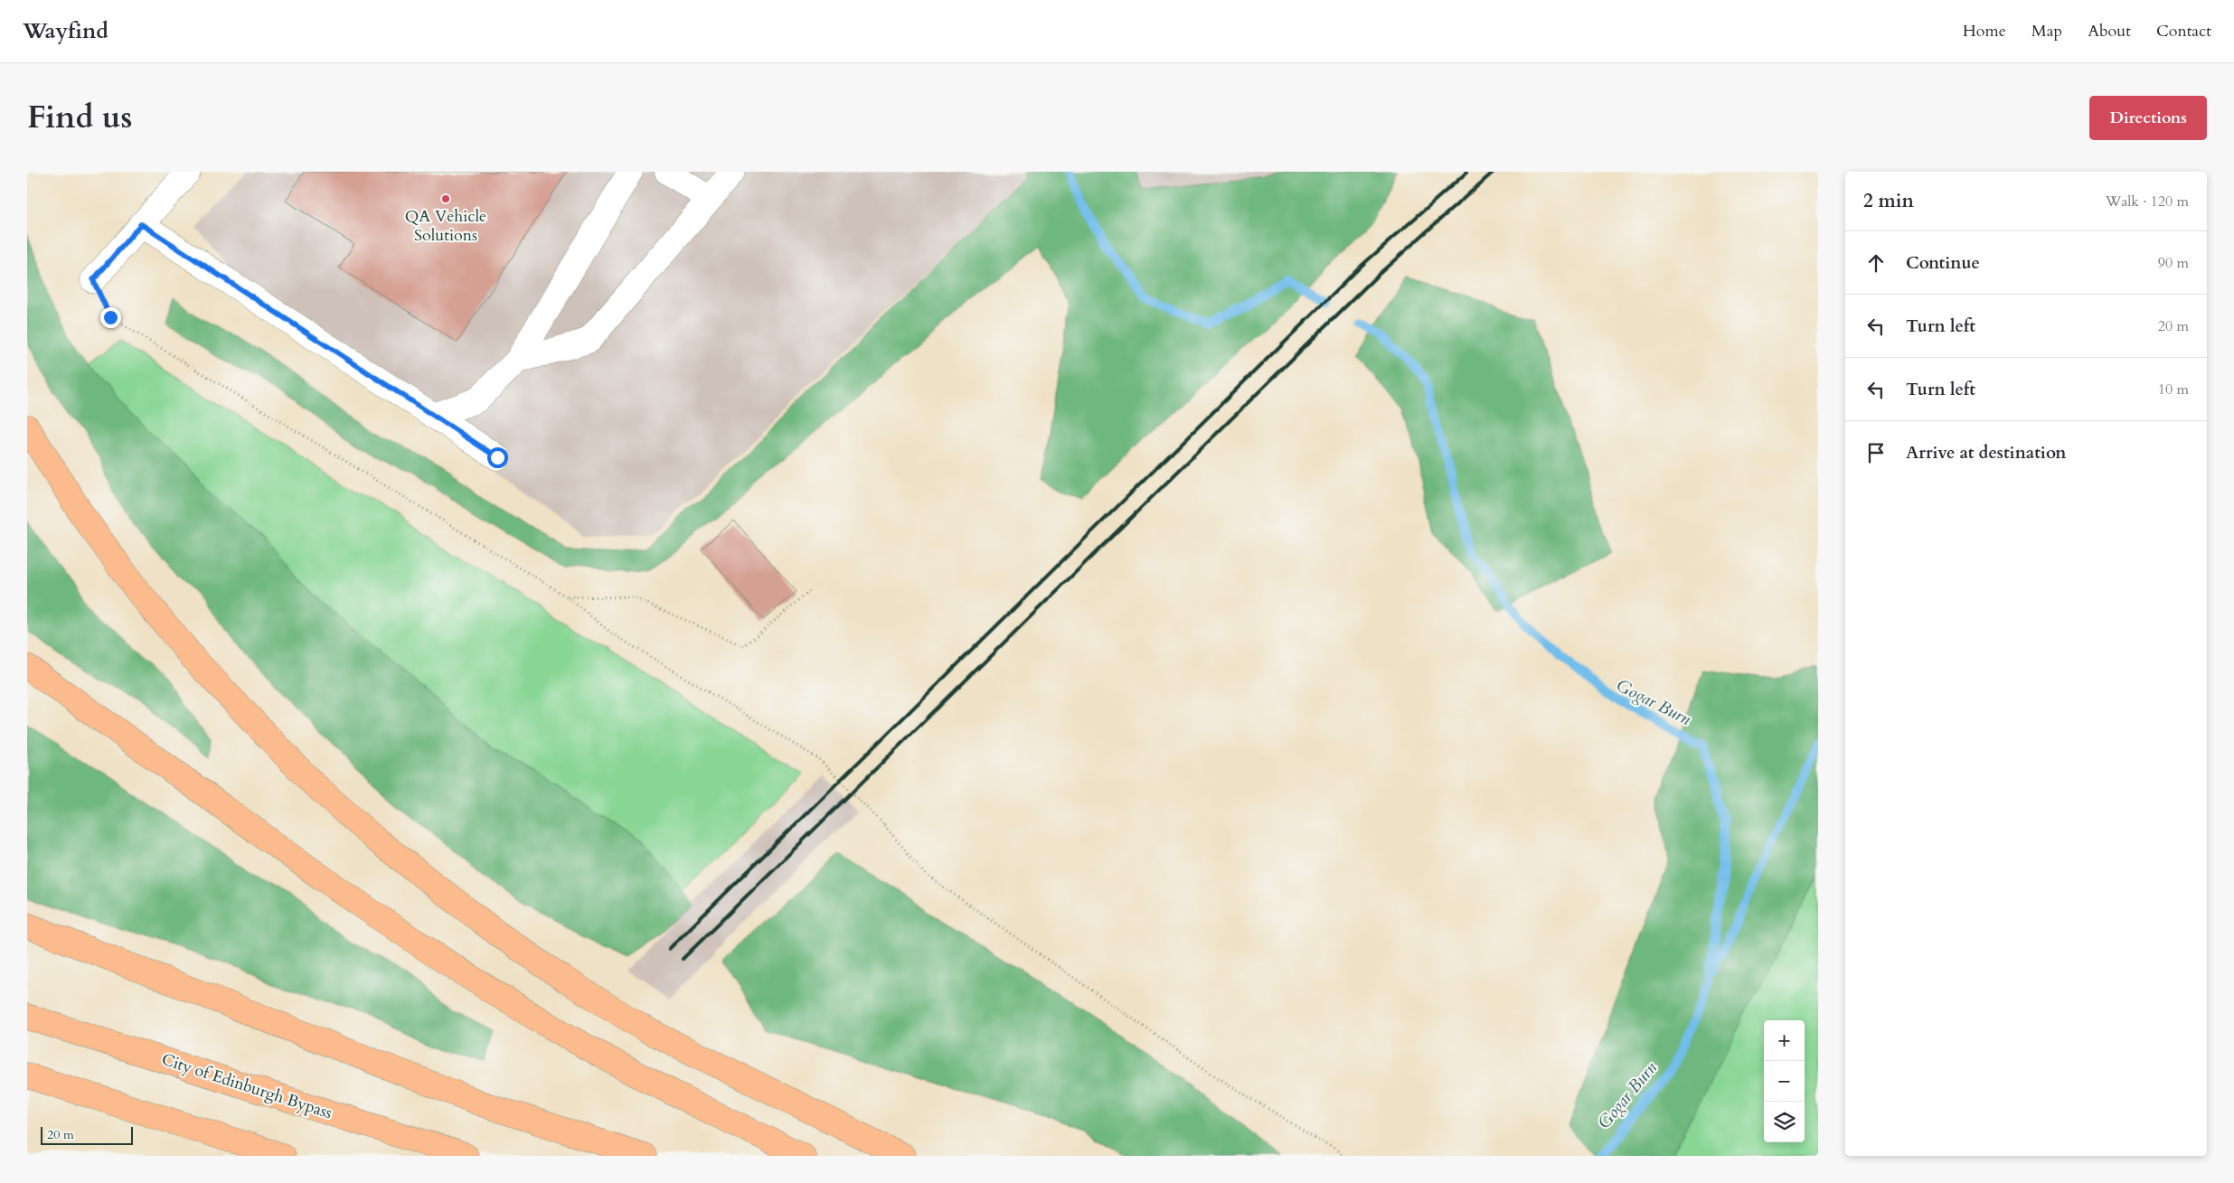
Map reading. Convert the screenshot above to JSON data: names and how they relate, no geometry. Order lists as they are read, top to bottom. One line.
{"streets":{"main road":["City of Edinburgh Bypass"]},"water":["Gogar Burn"],"places":["QA Vehicle Solutions"],"scale_bar":"20 m","page":{"header":"Wayfind","nav":["Home","Map","About","Contact"],"title":"Find us","buttons":"Directions","heading":["2 min","Walk · 120 m"],"list":[["Continue","90 m"],["Turn left","20 m"],["Turn left","10 m"],"Arrive at destination"],"map_buttons":["+","−"],"scale":"20 m"}}
